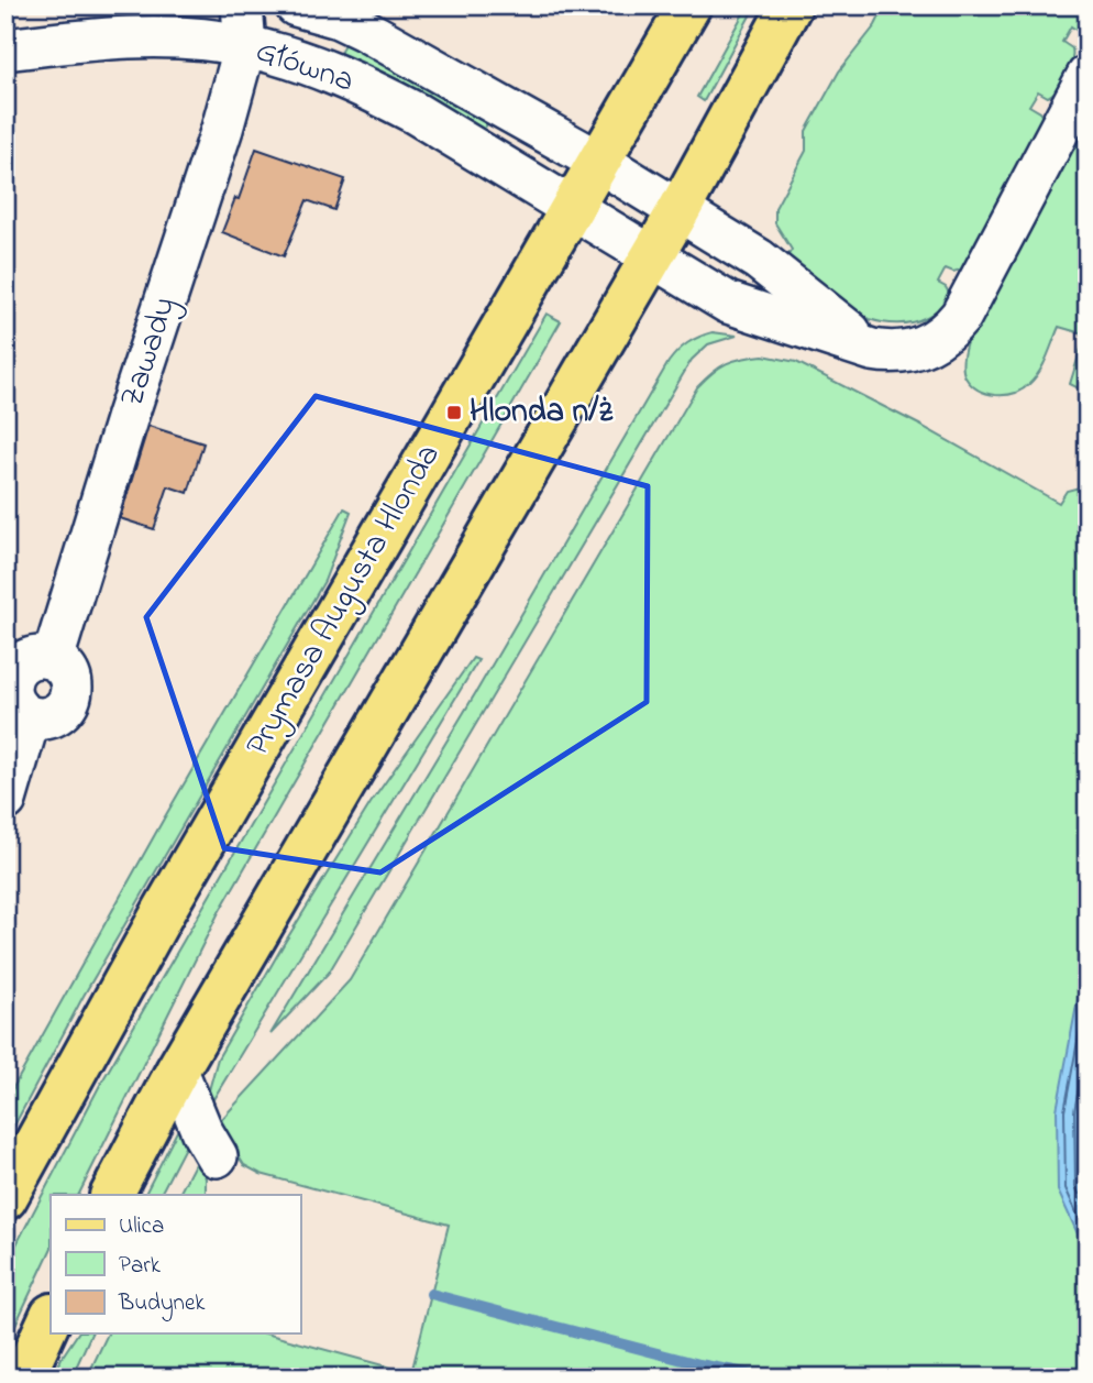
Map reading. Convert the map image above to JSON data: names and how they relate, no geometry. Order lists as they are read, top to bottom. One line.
{"streets":{"main road":["Prymasa Augusta Hlonda"],"street":["Główna","Zawady"]},"crossings":[["Główna","Zawady"],["Główna","Prymasa Augusta Hlonda"]],"places":{"transit":["Hlonda n/ż"]},"legend":["Ulica","Park","Budynek"]}
